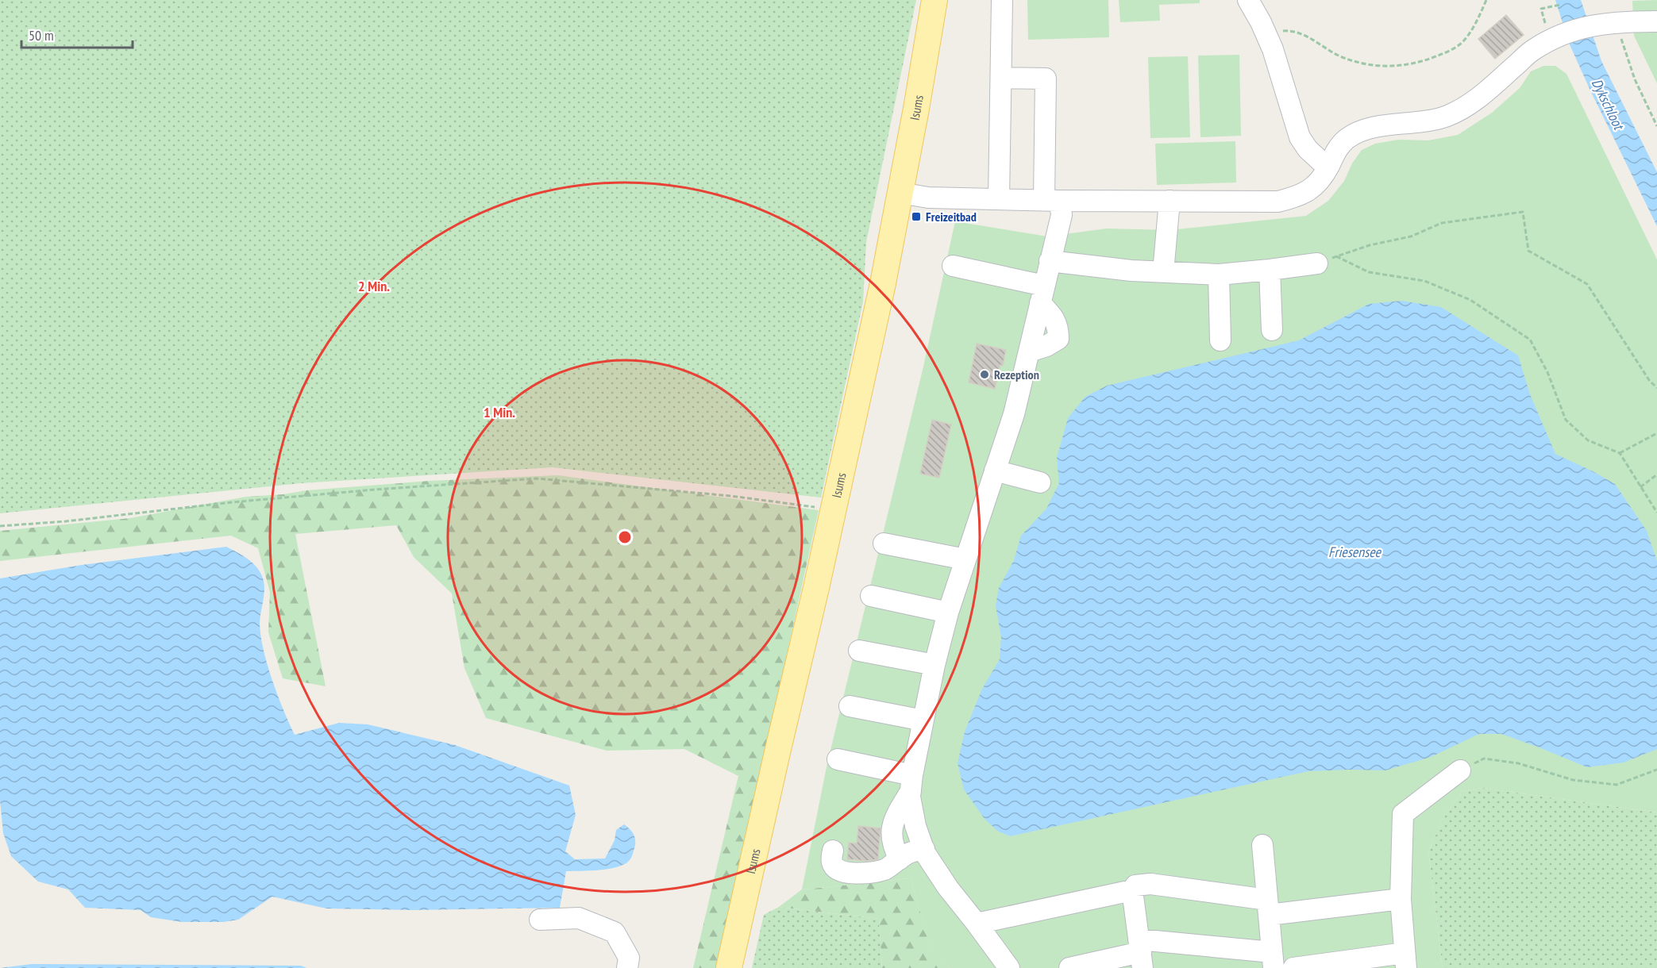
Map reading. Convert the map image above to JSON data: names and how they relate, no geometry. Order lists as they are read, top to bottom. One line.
{"streets":{"main road":["Isums"]},"water":["Dykschloot","Friesensee"],"places":{"transit":["Freizeitbad"],"other":["Rezeption"]},"scale_bar":"50 m","rings":["2 Min.","1 Min."]}
